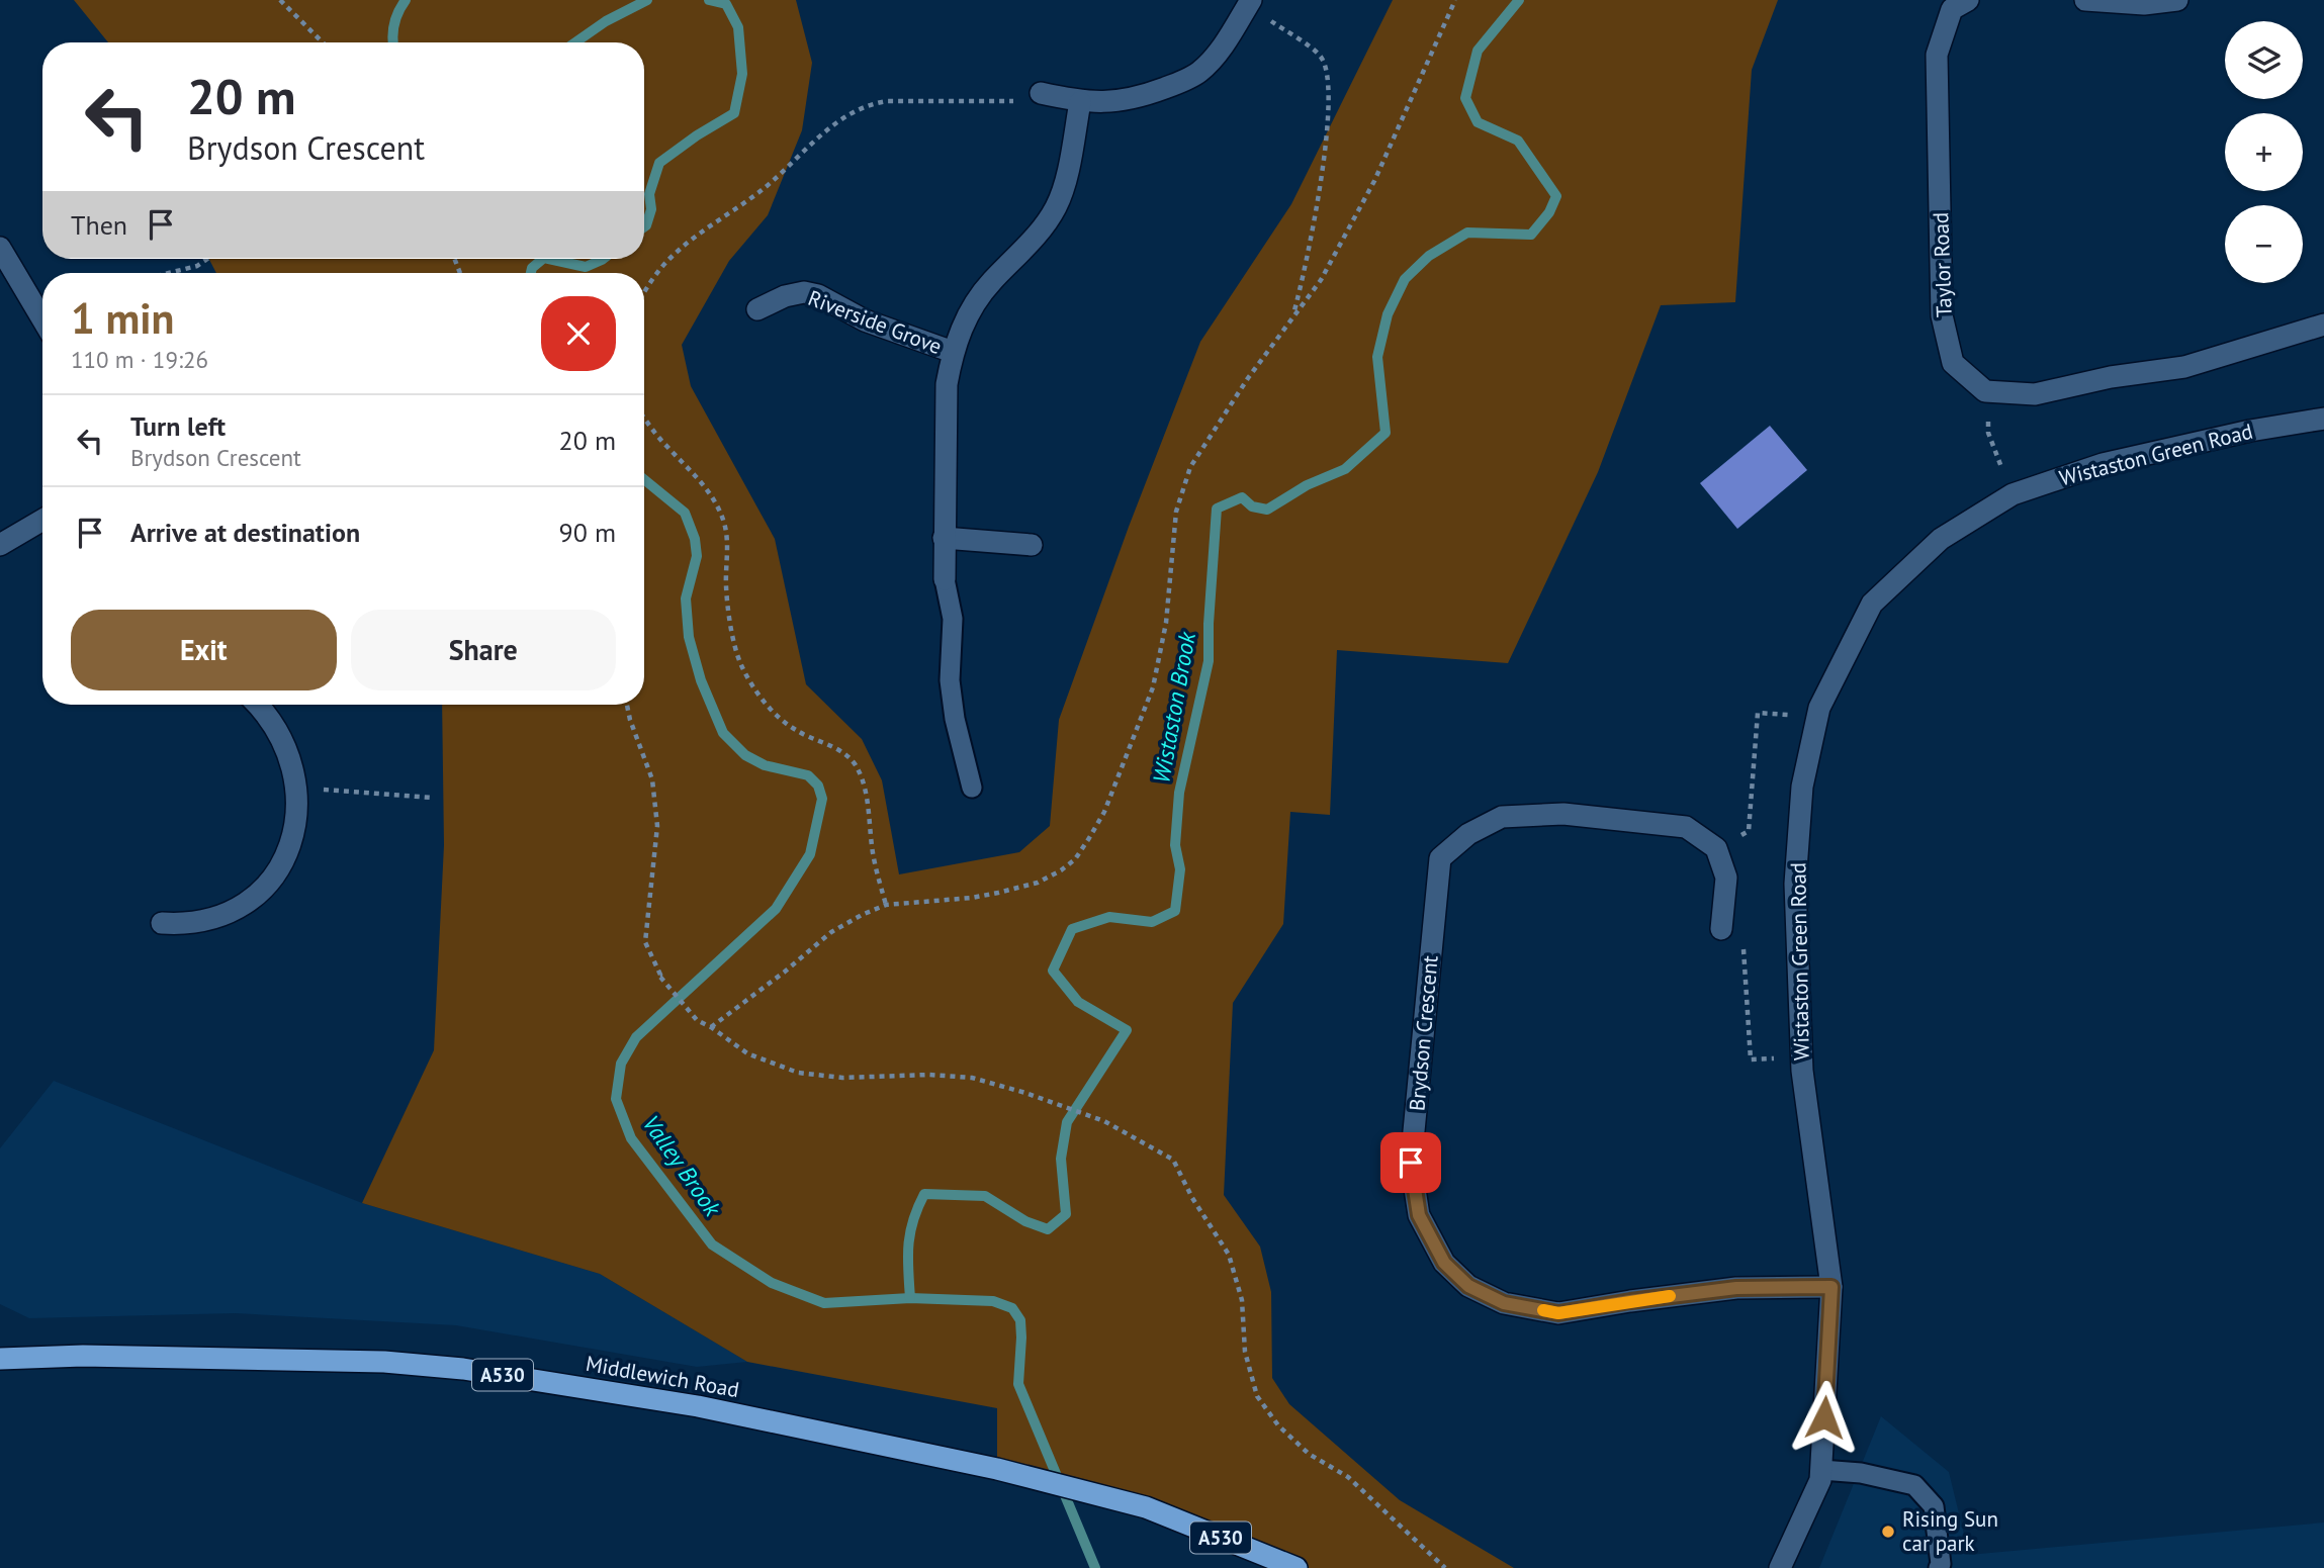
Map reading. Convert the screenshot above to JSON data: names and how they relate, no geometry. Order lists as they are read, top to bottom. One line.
{"streets":{"highway":["A530","Middlewich Road"],"street":["Taylor Road","Riverside Grove","Wistaston Green Road","Brydson Crescent"]},"crossings":[["Wistaston Green Road","Brydson Crescent"]],"water":["Wistaston Brook","Valley Brook"],"places":["Rising Sun car park"],"page":{"map_buttons":["+","−"],"turn":["20 m","Brydson Crescent"],"then":"Then","heading":["1 min","110 m · 19:26"],"list":[{"name":"Turn left","note":"Brydson Crescent","value":"20 m"},{"name":"Arrive at destination","value":"90 m"}],"buttons":["Exit","Share"]}}
